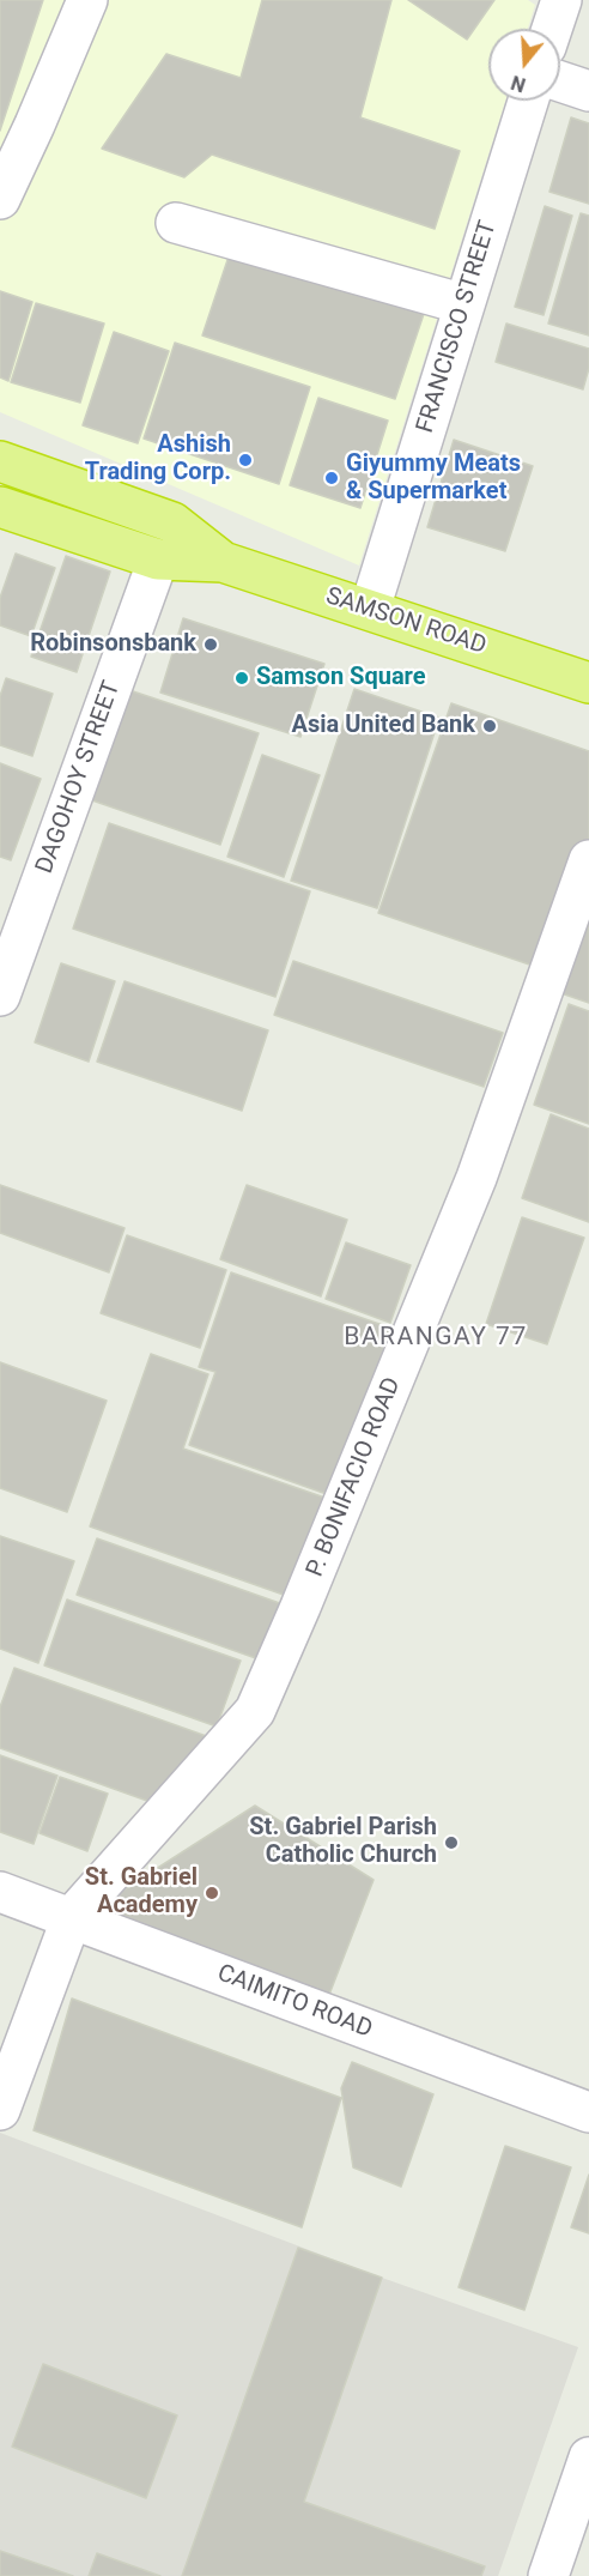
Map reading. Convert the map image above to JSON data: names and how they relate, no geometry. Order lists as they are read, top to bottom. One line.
{"streets":{"highway":["SAMSON ROAD"],"street":["FRANCISCO STREET","DAGOHOY STREET","P. BONIFACIO ROAD","CAIMITO ROAD"]},"crossings":[["FRANCISCO STREET","SAMSON ROAD"],["SAMSON ROAD","DAGOHOY STREET"],["P. BONIFACIO ROAD","CAIMITO ROAD"]],"districts":["BARANGAY 77"],"places":["Ashish Trading Corp.","Giyummy Meats & Supermarket","Robinsonsbank","Samson Square","Asia United Bank","St. Gabriel Parish Catholic Church","St. Gabriel Academy"],"north":"bottom"}
